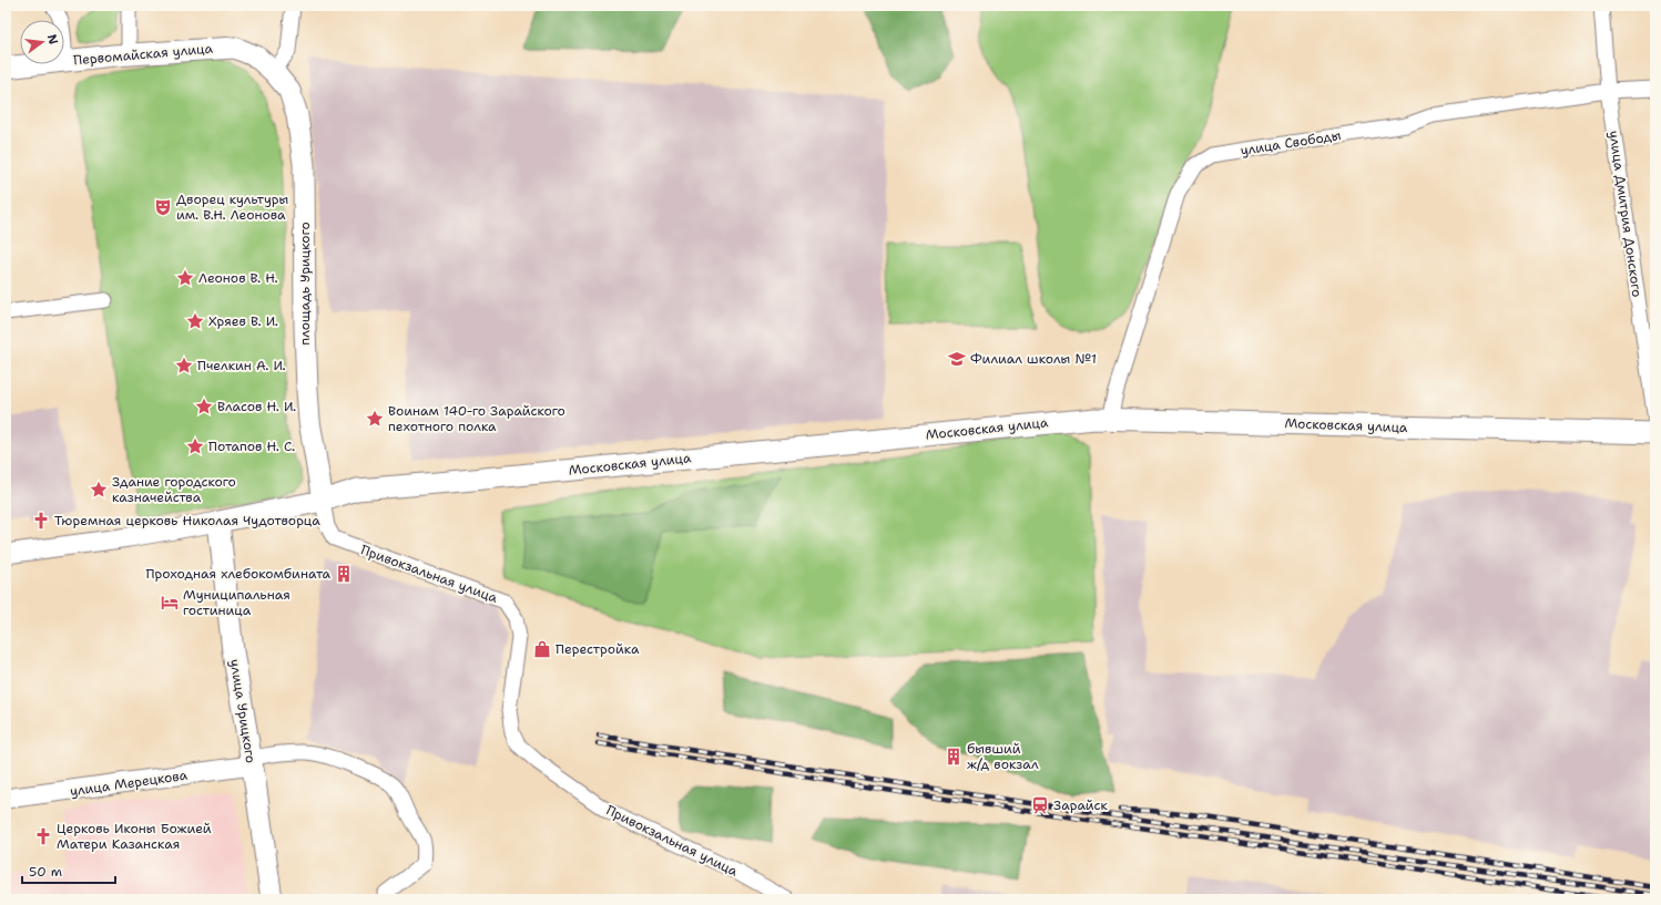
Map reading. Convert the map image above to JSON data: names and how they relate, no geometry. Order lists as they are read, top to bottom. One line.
{"streets":{"main road":["Первомайская улица","площадь Урицкого","Московская улица","улица Урицкого"],"street":["улица Свободы","улица Дмитрия Донского","Привокзальная улица","улица Мерецкова"]},"crossings":[["Первомайская улица","площадь Урицкого"],["улица Свободы","улица Дмитрия Донского"],["улица Свободы","Московская улица"],["площадь Урицкого","Московская улица"],["площадь Урицкого","Привокзальная улица"],["Московская улица","Привокзальная улица"],["Московская улица","улица Урицкого"],["улица Урицкого","улица Мерецкова"]],"places":{"theatre":["Дворец культуры им. В.Н. Леонова"],"place":["Леонов В. Н.","Хряев В. И.","Пчелкин А. И.","Власов Н. И.","Воинам 140-го Зарайского пехотного полка","Потапов Н. С.","Здание городского казначейства"],"school or university":["Филиал школы №1"],"church":["Тюремная церковь Николая Чудотворца","Церковь Иконы Божией Матери Казанская"],"building":["Проходная хлебокомбината","бывший ж/д вокзал"],"hotel":["Муниципальная гостиница"],"shop":["Перестройка"],"station":["Зарайск"]},"scale_bar":"50 m","north":"right"}
